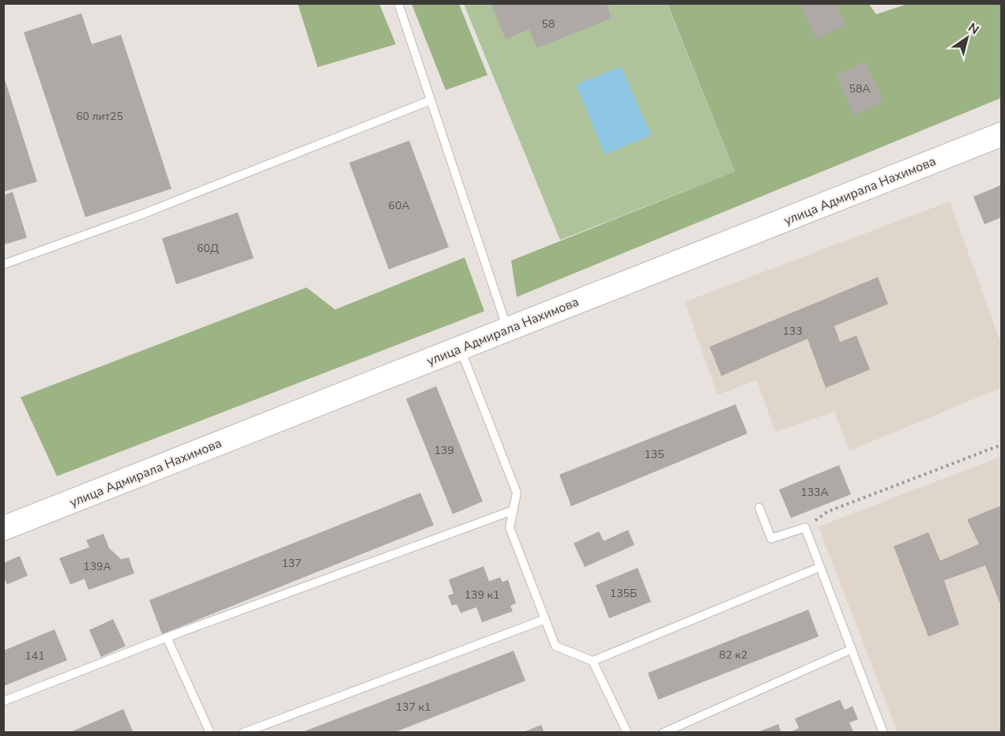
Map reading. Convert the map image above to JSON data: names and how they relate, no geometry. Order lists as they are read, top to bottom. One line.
{"streets":{"main road":["улица Адмирала Нахимова"]},"house_numbers":["58","58А","60 лит25","60А","60Д","133","139","135","133А","137","139А","135Б","139 к1","82 к2","141","137 к1"],"north":"top right"}
